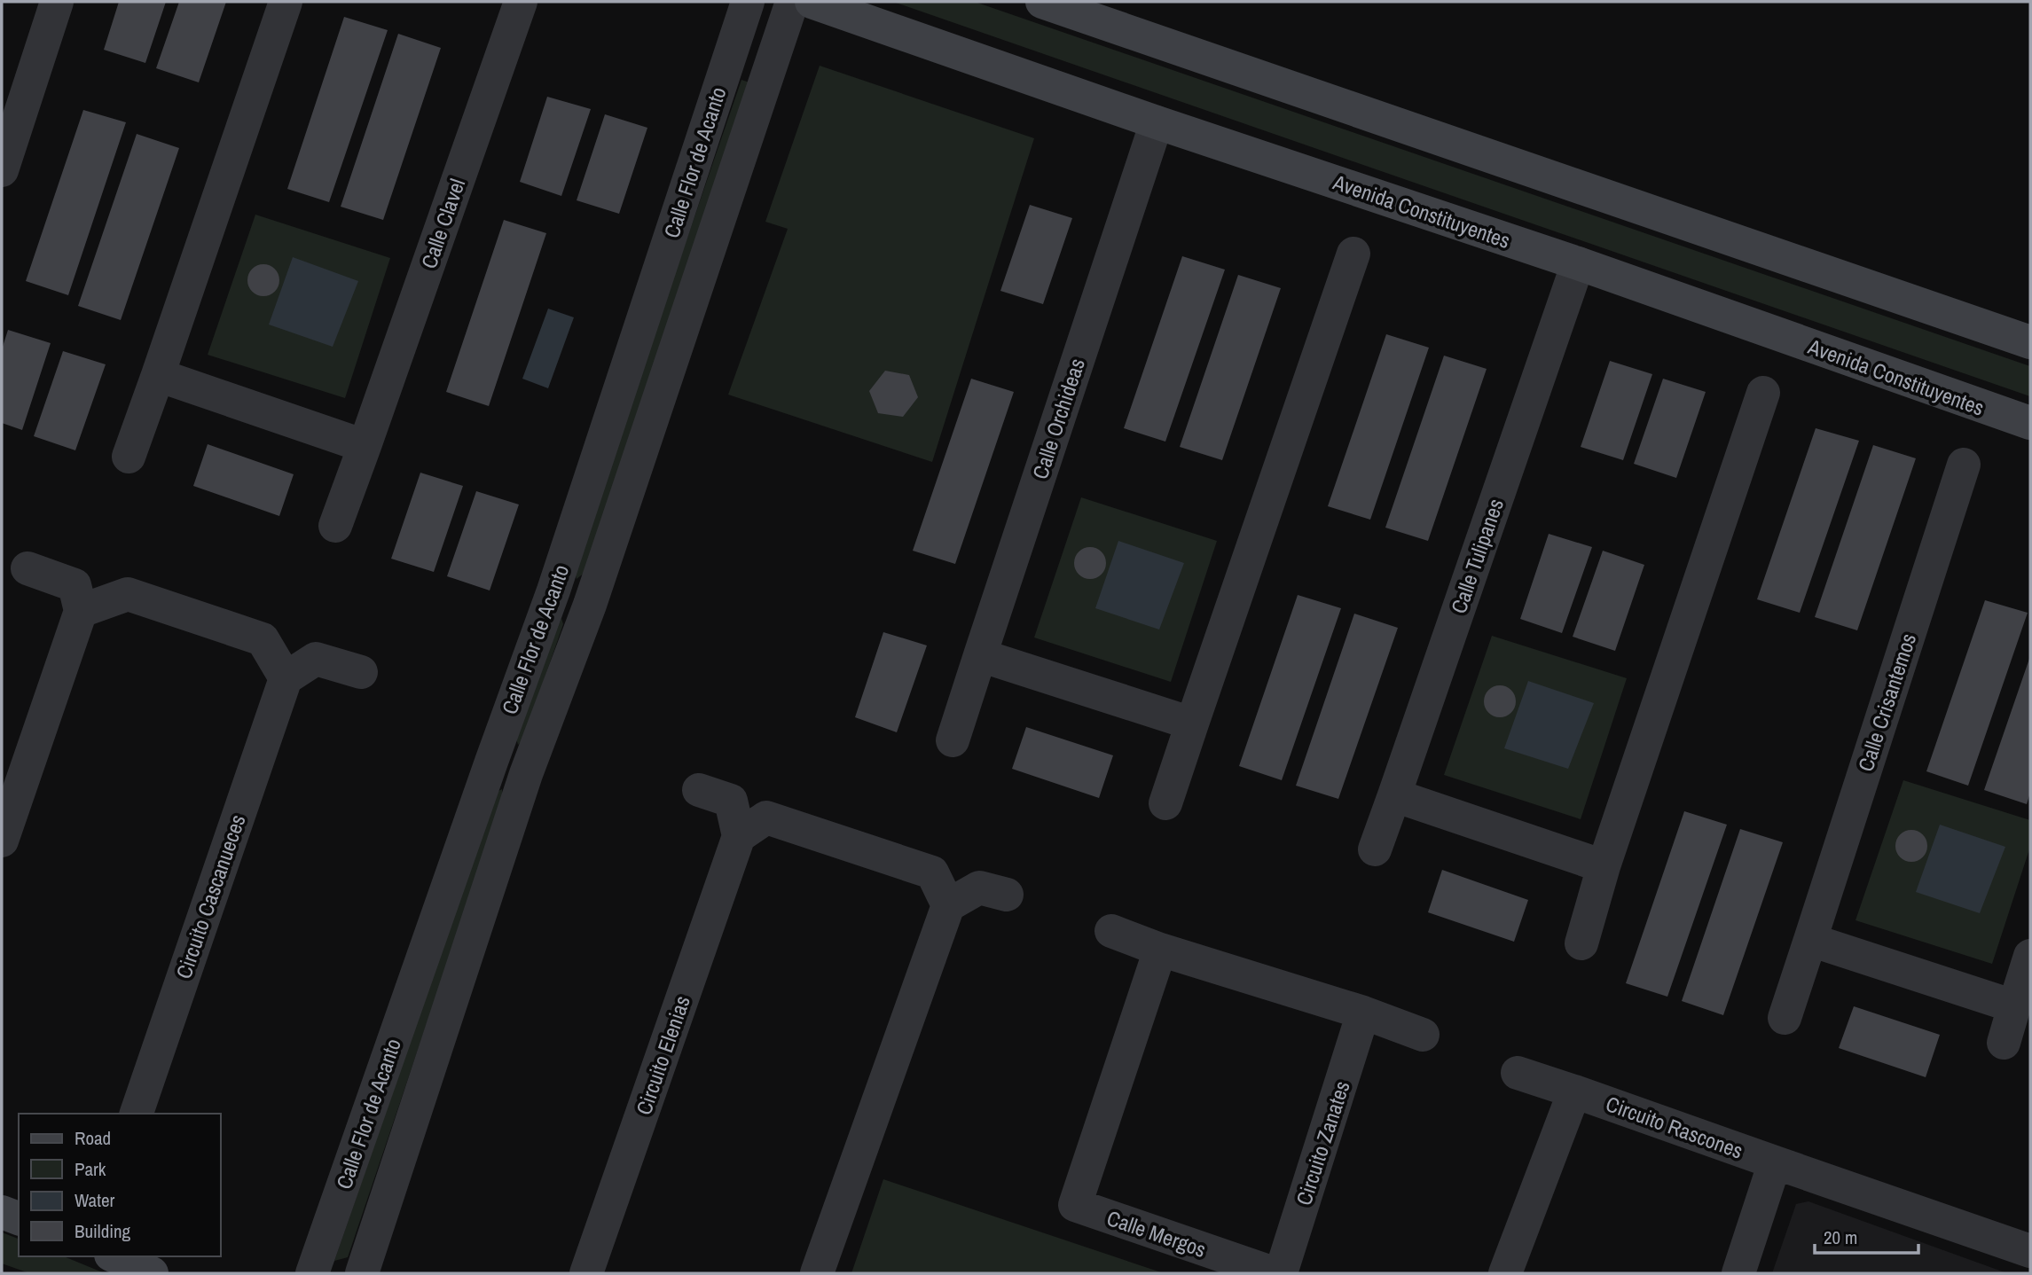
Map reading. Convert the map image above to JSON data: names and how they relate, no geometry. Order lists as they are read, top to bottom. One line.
{"streets":{"main road":["Avenida Constituyentes"],"street":["Calle Flor de Acanto","Calle Clavel","Calle Orchideas","Calle Tulipanes","Calle Crisantemos","Circuito Cascanueces","Circuito Elenias","Circuito Rascones","Circuito Zanates","Calle Mergos"]},"crossings":[["Avenida Constituyentes","Calle Orchideas"],["Avenida Constituyentes","Calle Tulipanes"]],"legend":["Road","Park","Water","Building"],"scale_bar":"20 m"}
